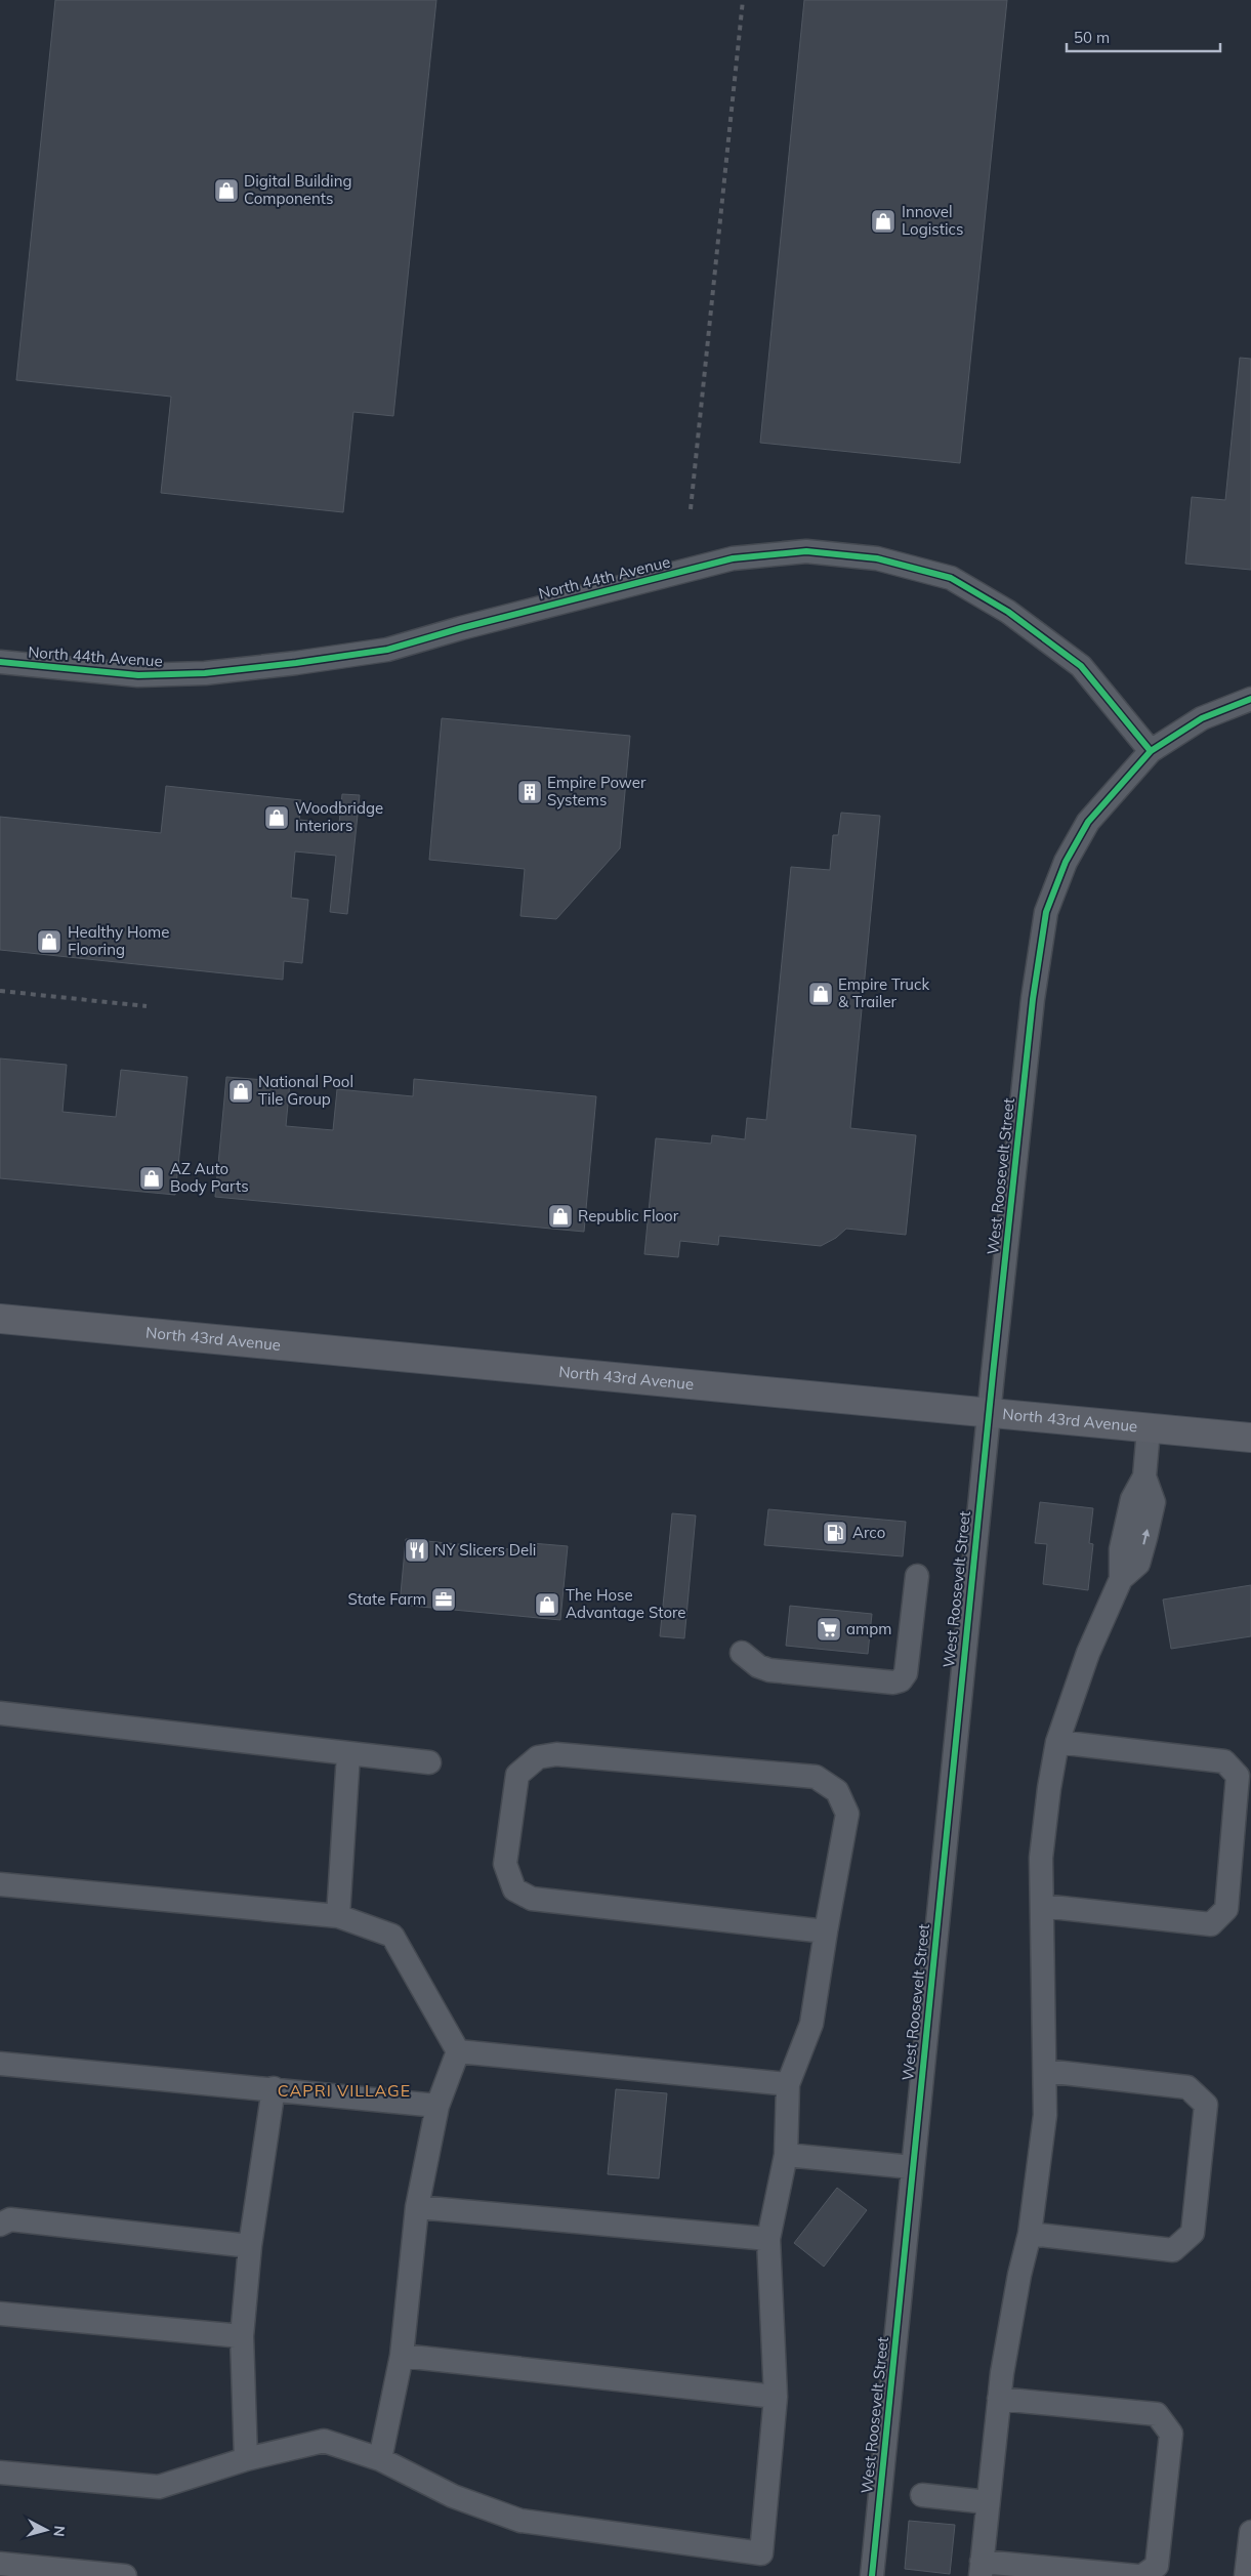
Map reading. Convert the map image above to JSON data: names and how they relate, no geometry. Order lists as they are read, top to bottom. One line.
{"streets":{"main road":["North 43rd Avenue"],"street":["North 44th Avenue","West Roosevelt Street"]},"crossings":[["North 44th Avenue","West Roosevelt Street"],["West Roosevelt Street","North 43rd Avenue"]],"districts":["CAPRI VILLAGE"],"places":{"shop":["Digital Building Components","Innovel Logistics","Woodbridge Interiors","Healthy Home Flooring","Empire Truck & Trailer","National Pool Tile Group","AZ Auto Body Parts","Republic Floor","The Hose Advantage Store"],"building":["Empire Power Systems"],"fuel station":["Arco"],"restaurant":["NY Slicers Deli"],"office":["State Farm"],"supermarket":["ampm"]},"scale_bar":"50 m","north":"right"}
